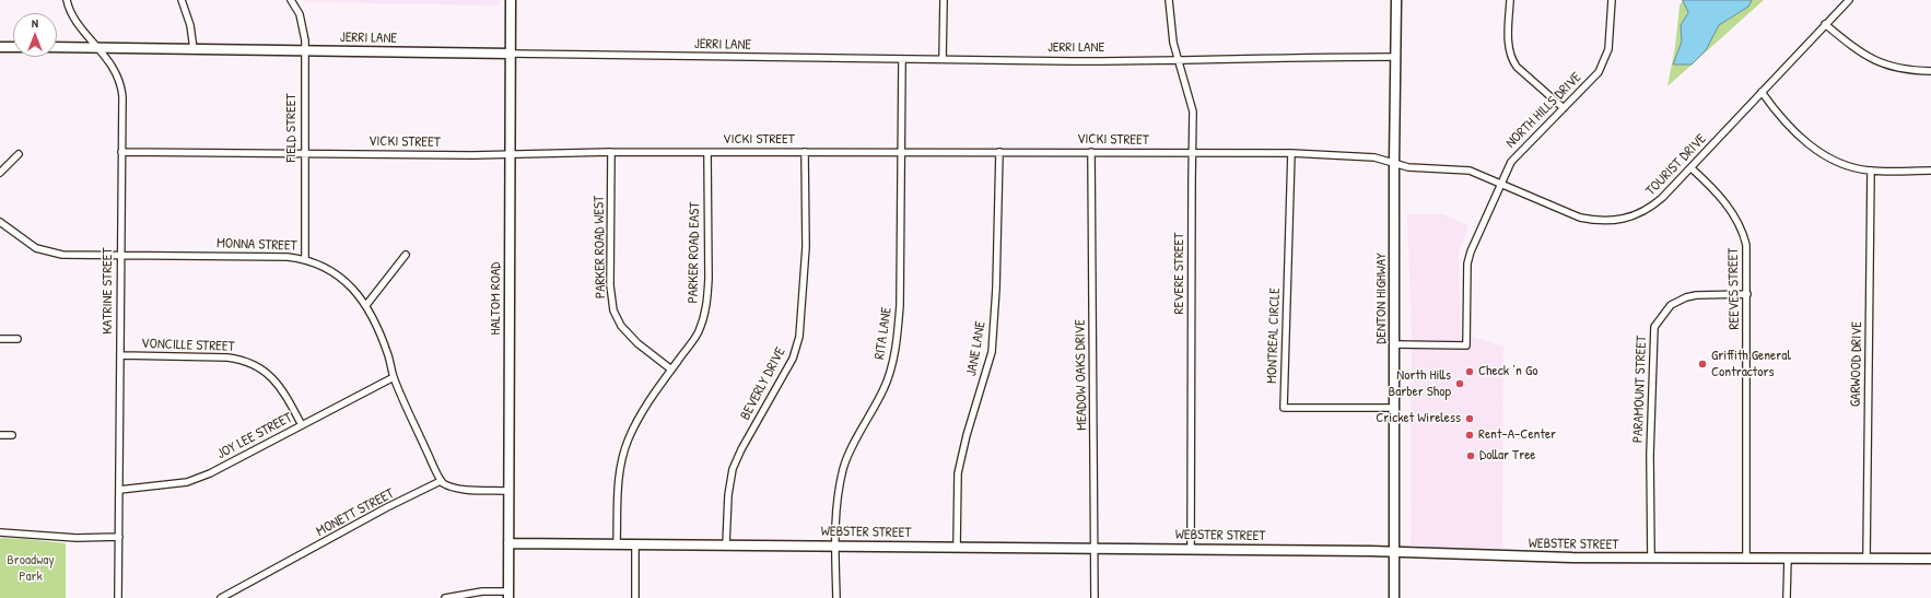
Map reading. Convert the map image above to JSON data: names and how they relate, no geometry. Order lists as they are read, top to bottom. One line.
{"streets":{"street":["JERRI LANE","NORTH HILLS DRIVE","FIELD STREET","VICKI STREET","TOURIST DRIVE","MONNA STREET","PARKER ROAD WEST","PARKER ROAD EAST","REVERE STREET","REEVES STREET","KATRINE STREET","HALTOM ROAD","DENTON HIGHWAY","RITA LANE","MONTREAL CIRCLE","VONCILLE STREET","JANE LANE","GARWOOD DRIVE","MEADOW OAKS DRIVE","BEVERLY DRIVE","PARAMOUNT STREET","JOY LEE STREET","MONETT STREET","WEBSTER STREET"]},"crossings":[["JERRI LANE","FIELD STREET"],["JERRI LANE","REVERE STREET"],["JERRI LANE","KATRINE STREET"],["JERRI LANE","HALTOM ROAD"],["JERRI LANE","DENTON HIGHWAY"],["JERRI LANE","RITA LANE"],["NORTH HILLS DRIVE","TOURIST DRIVE"],["NORTH HILLS DRIVE","DENTON HIGHWAY"],["FIELD STREET","VICKI STREET"],["FIELD STREET","MONNA STREET"],["VICKI STREET","TOURIST DRIVE"],["VICKI STREET","PARKER ROAD WEST"],["VICKI STREET","PARKER ROAD EAST"],["VICKI STREET","REVERE STREET"],["VICKI STREET","KATRINE STREET"],["VICKI STREET","HALTOM ROAD"],["VICKI STREET","DENTON HIGHWAY"],["VICKI STREET","RITA LANE"],["VICKI STREET","MONTREAL CIRCLE"],["VICKI STREET","JANE LANE"],["VICKI STREET","MEADOW OAKS DRIVE"],["VICKI STREET","BEVERLY DRIVE"],["TOURIST DRIVE","REEVES STREET"],["TOURIST DRIVE","DENTON HIGHWAY"],["MONNA STREET","KATRINE STREET"],["MONNA STREET","JOY LEE STREET"],["MONNA STREET","MONETT STREET"],["PARKER ROAD WEST","PARKER ROAD EAST"],["PARKER ROAD EAST","WEBSTER STREET"],["REVERE STREET","WEBSTER STREET"],["REEVES STREET","PARAMOUNT STREET"],["REEVES STREET","WEBSTER STREET"],["KATRINE STREET","VONCILLE STREET"],["KATRINE STREET","JOY LEE STREET"],["HALTOM ROAD","WEBSTER STREET"],["DENTON HIGHWAY","MONTREAL CIRCLE"],["DENTON HIGHWAY","WEBSTER STREET"],["RITA LANE","WEBSTER STREET"],["VONCILLE STREET","JOY LEE STREET"],["JANE LANE","WEBSTER STREET"],["GARWOOD DRIVE","WEBSTER STREET"],["MEADOW OAKS DRIVE","WEBSTER STREET"],["BEVERLY DRIVE","WEBSTER STREET"],["PARAMOUNT STREET","WEBSTER STREET"]],"parks":["Broadway Park"],"places":["Griffith General Contractors","Check ’n Go","North Hills Barber Shop","Cricket Wireless","Rent-A-Center","Dollar Tree"],"north":"top"}
